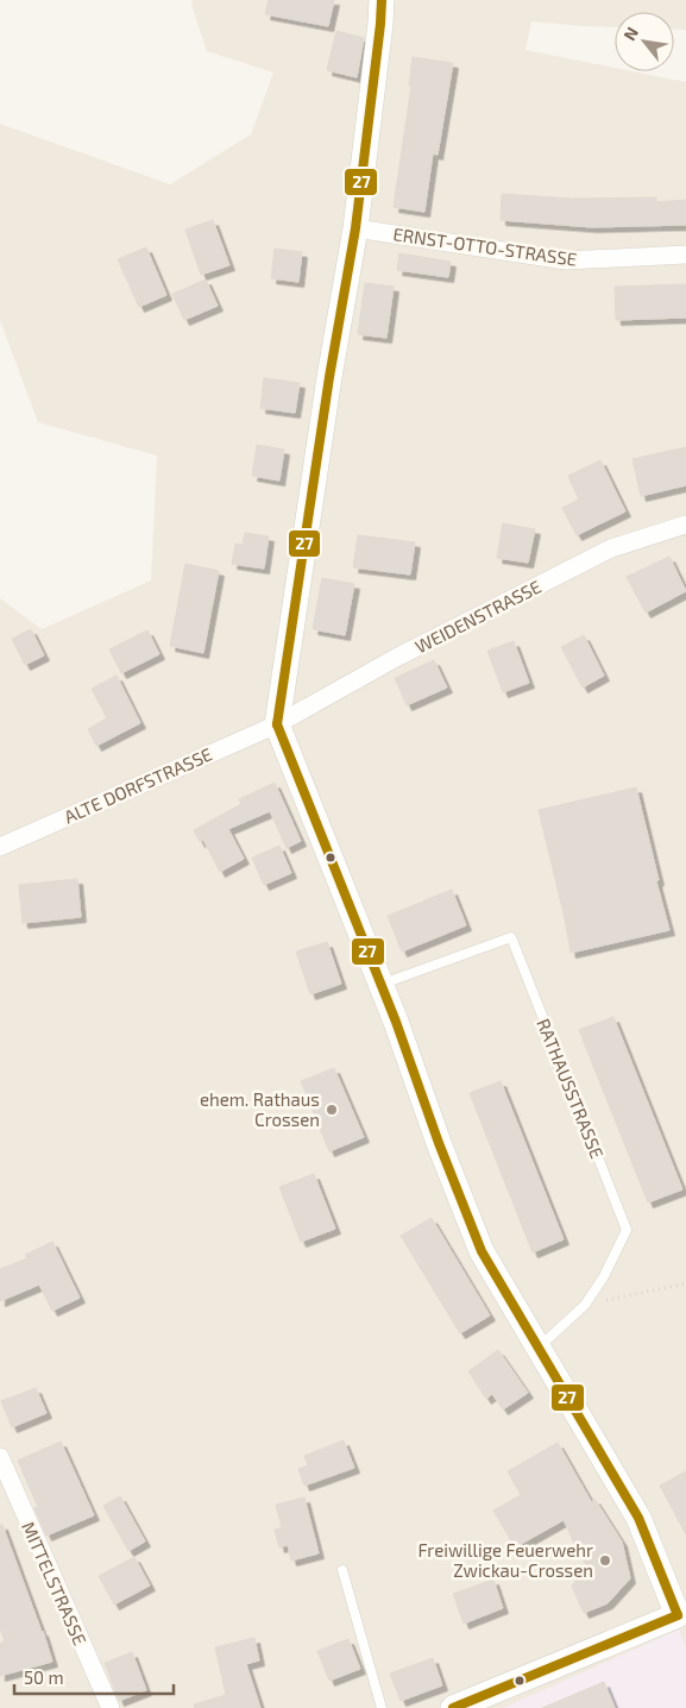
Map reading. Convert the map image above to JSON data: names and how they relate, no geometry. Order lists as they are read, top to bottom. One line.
{"streets":{"street":["ERNST-OTTO-STRASSE","WEIDENSTRASSE","ALTE DORFSTRASSE","MITTELSTRASSE"],"lane":["RATHAUSSTRASSE"]},"crossings":[["WEIDENSTRASSE","ALTE DORFSTRASSE"]],"places":["ehem. Rathaus Crossen","Freiwillige Feuerwehr Zwickau-Crossen"],"lines":["transit line 27"],"scale_bar":"50 m","north":"top left"}
